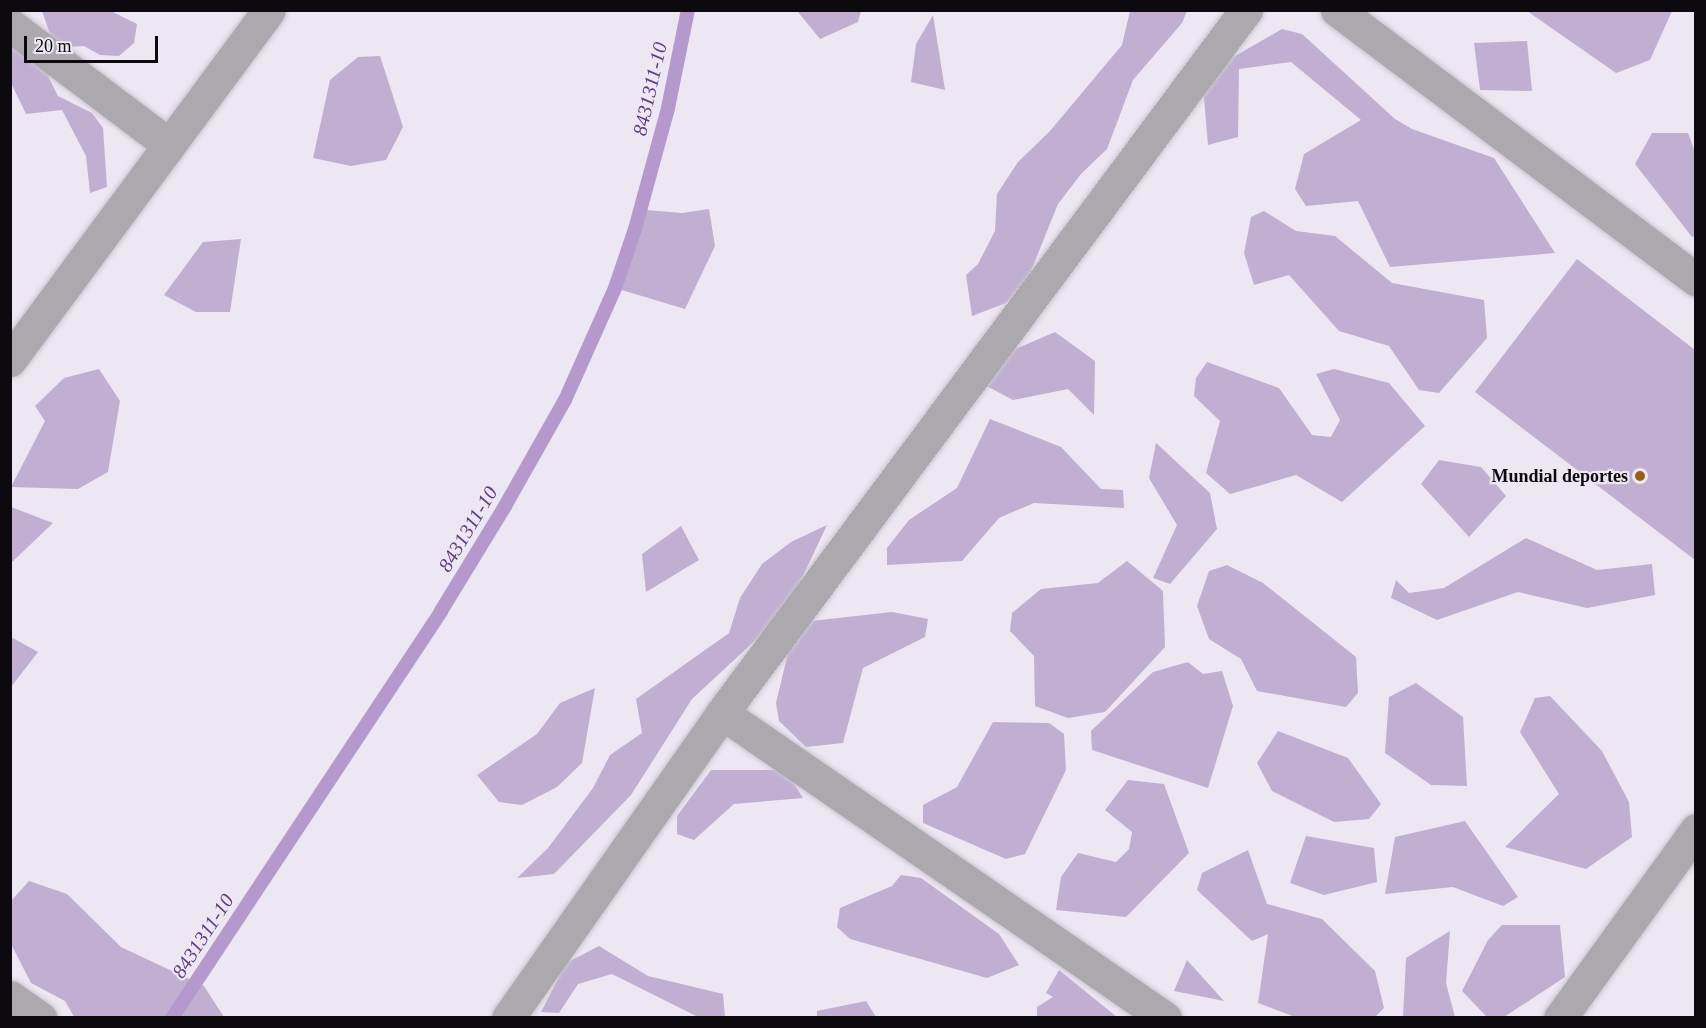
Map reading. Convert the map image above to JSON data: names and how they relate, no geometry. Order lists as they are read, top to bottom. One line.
{"water":["8431311-10"],"places":["Mundial deportes"],"scale_bar":"20 m"}
